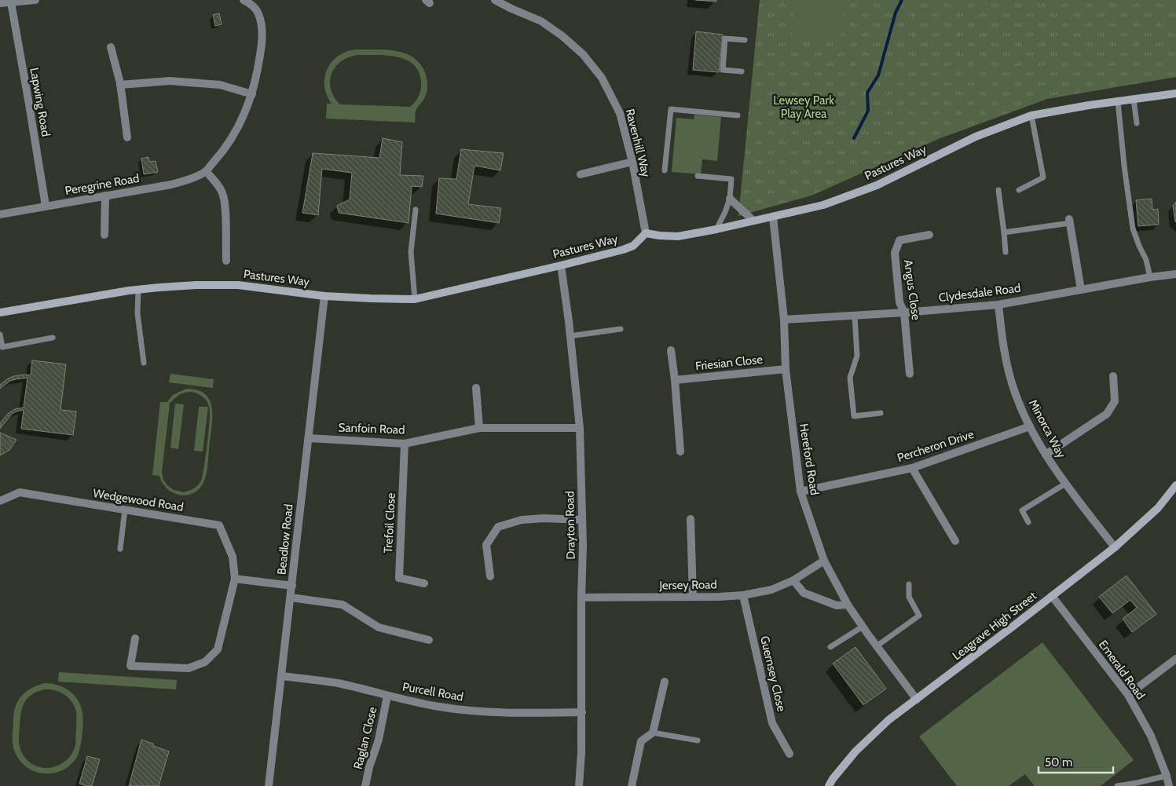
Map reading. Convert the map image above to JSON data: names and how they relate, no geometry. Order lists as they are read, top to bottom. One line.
{"streets":{"street":["Lapwing Road","Ravenhill Way","Pastures Way","Peregrine Road","Angus Close","Clydesdale Road","Friesian Close","Sanfoin Road","Minorca Way","Percheron Drive","Hereford Road","Wedgewood Road","Trefoil Close","Drayton Road","Beadlow Road","Jersey Road","Leagrave High Street","Emerald Road","Guernsey Close","Purcell Road","Raglan Close"]},"crossings":[["Lapwing Road","Peregrine Road"],["Ravenhill Way","Pastures Way"],["Pastures Way","Hereford Road"],["Pastures Way","Drayton Road"],["Pastures Way","Beadlow Road"],["Angus Close","Clydesdale Road"],["Clydesdale Road","Minorca Way"],["Clydesdale Road","Hereford Road"],["Friesian Close","Hereford Road"],["Sanfoin Road","Trefoil Close"],["Sanfoin Road","Drayton Road"],["Sanfoin Road","Beadlow Road"],["Minorca Way","Percheron Drive"],["Minorca Way","Leagrave High Street"],["Percheron Drive","Hereford Road"],["Hereford Road","Jersey Road"],["Hereford Road","Leagrave High Street"],["Drayton Road","Jersey Road"],["Drayton Road","Purcell Road"],["Beadlow Road","Purcell Road"],["Jersey Road","Guernsey Close"],["Leagrave High Street","Emerald Road"],["Purcell Road","Raglan Close"]],"parks":["Lewsey Park Play Area"],"scale_bar":"50 m"}
